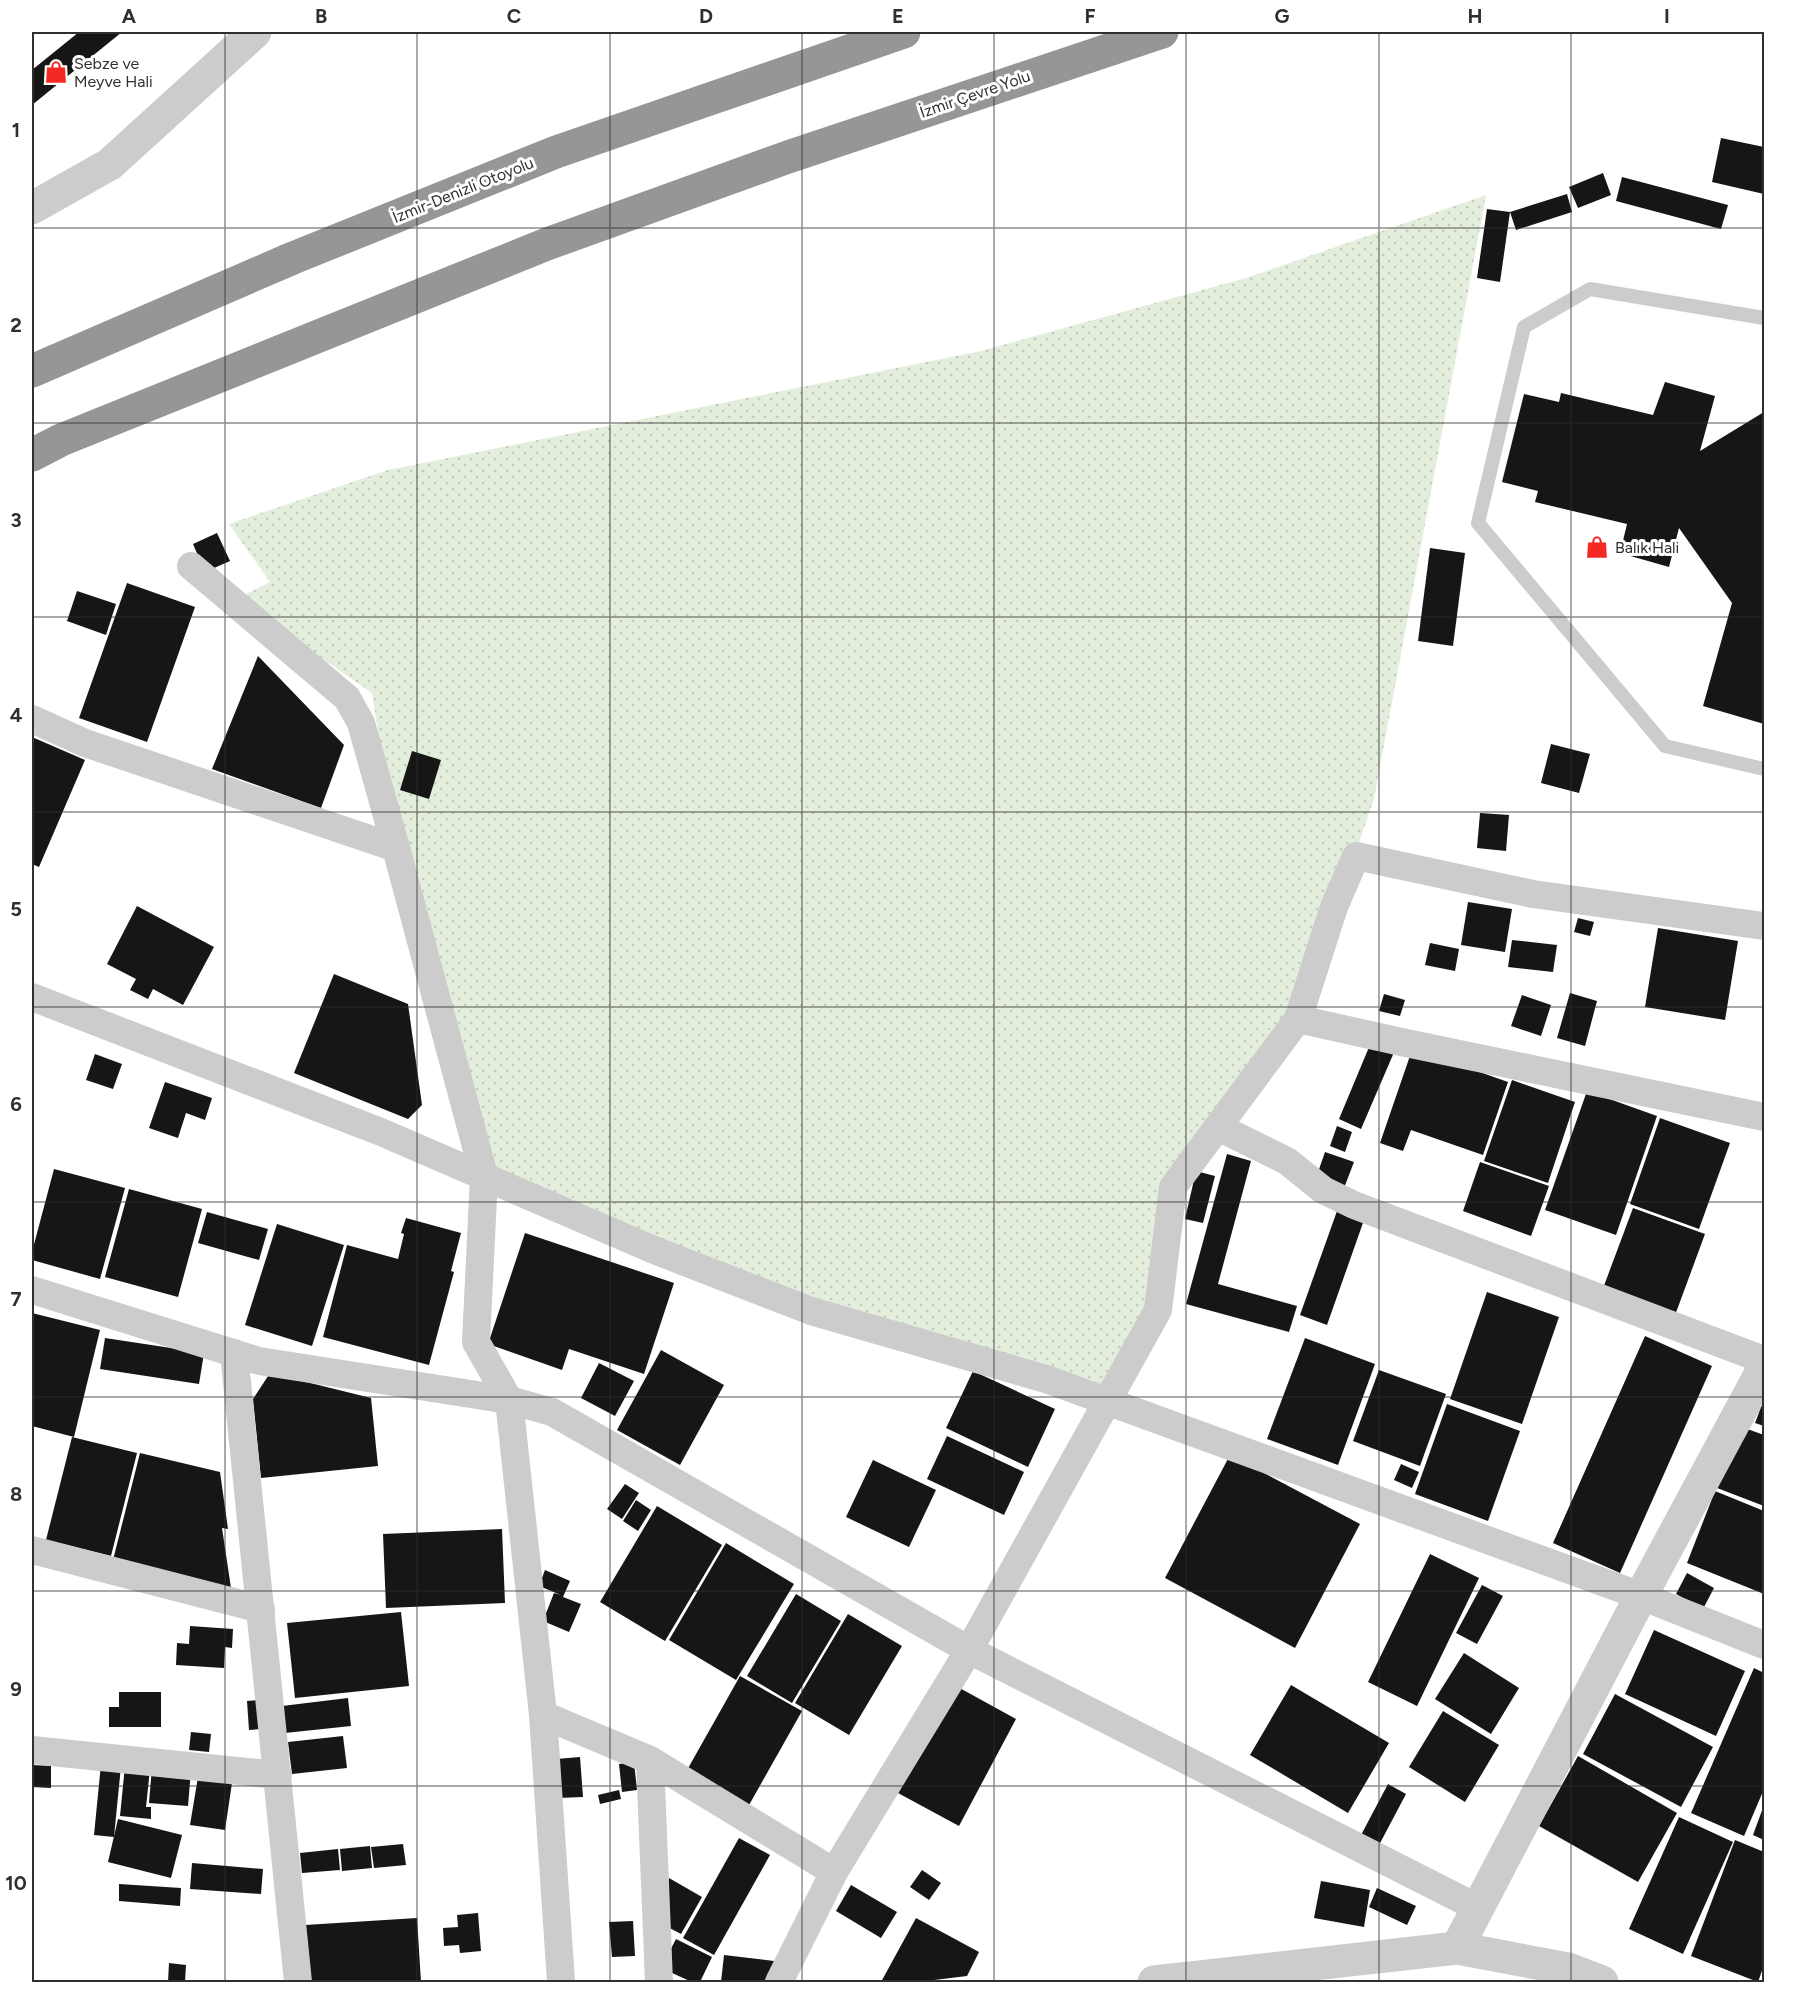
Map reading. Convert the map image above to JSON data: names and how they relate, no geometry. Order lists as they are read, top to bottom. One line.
{"streets":{"highway":["İzmir Çevre Yolu","İzmir-Denizli Otoyolu"]},"places":{"shop":["Sebze ve Meyve Hali","Balık Hali"]},"grid":{"columns":["A","B","C","D","E","F","G","H","I"],"rows":["1","2","3","4","5","6","7","8","9","10"]}}
